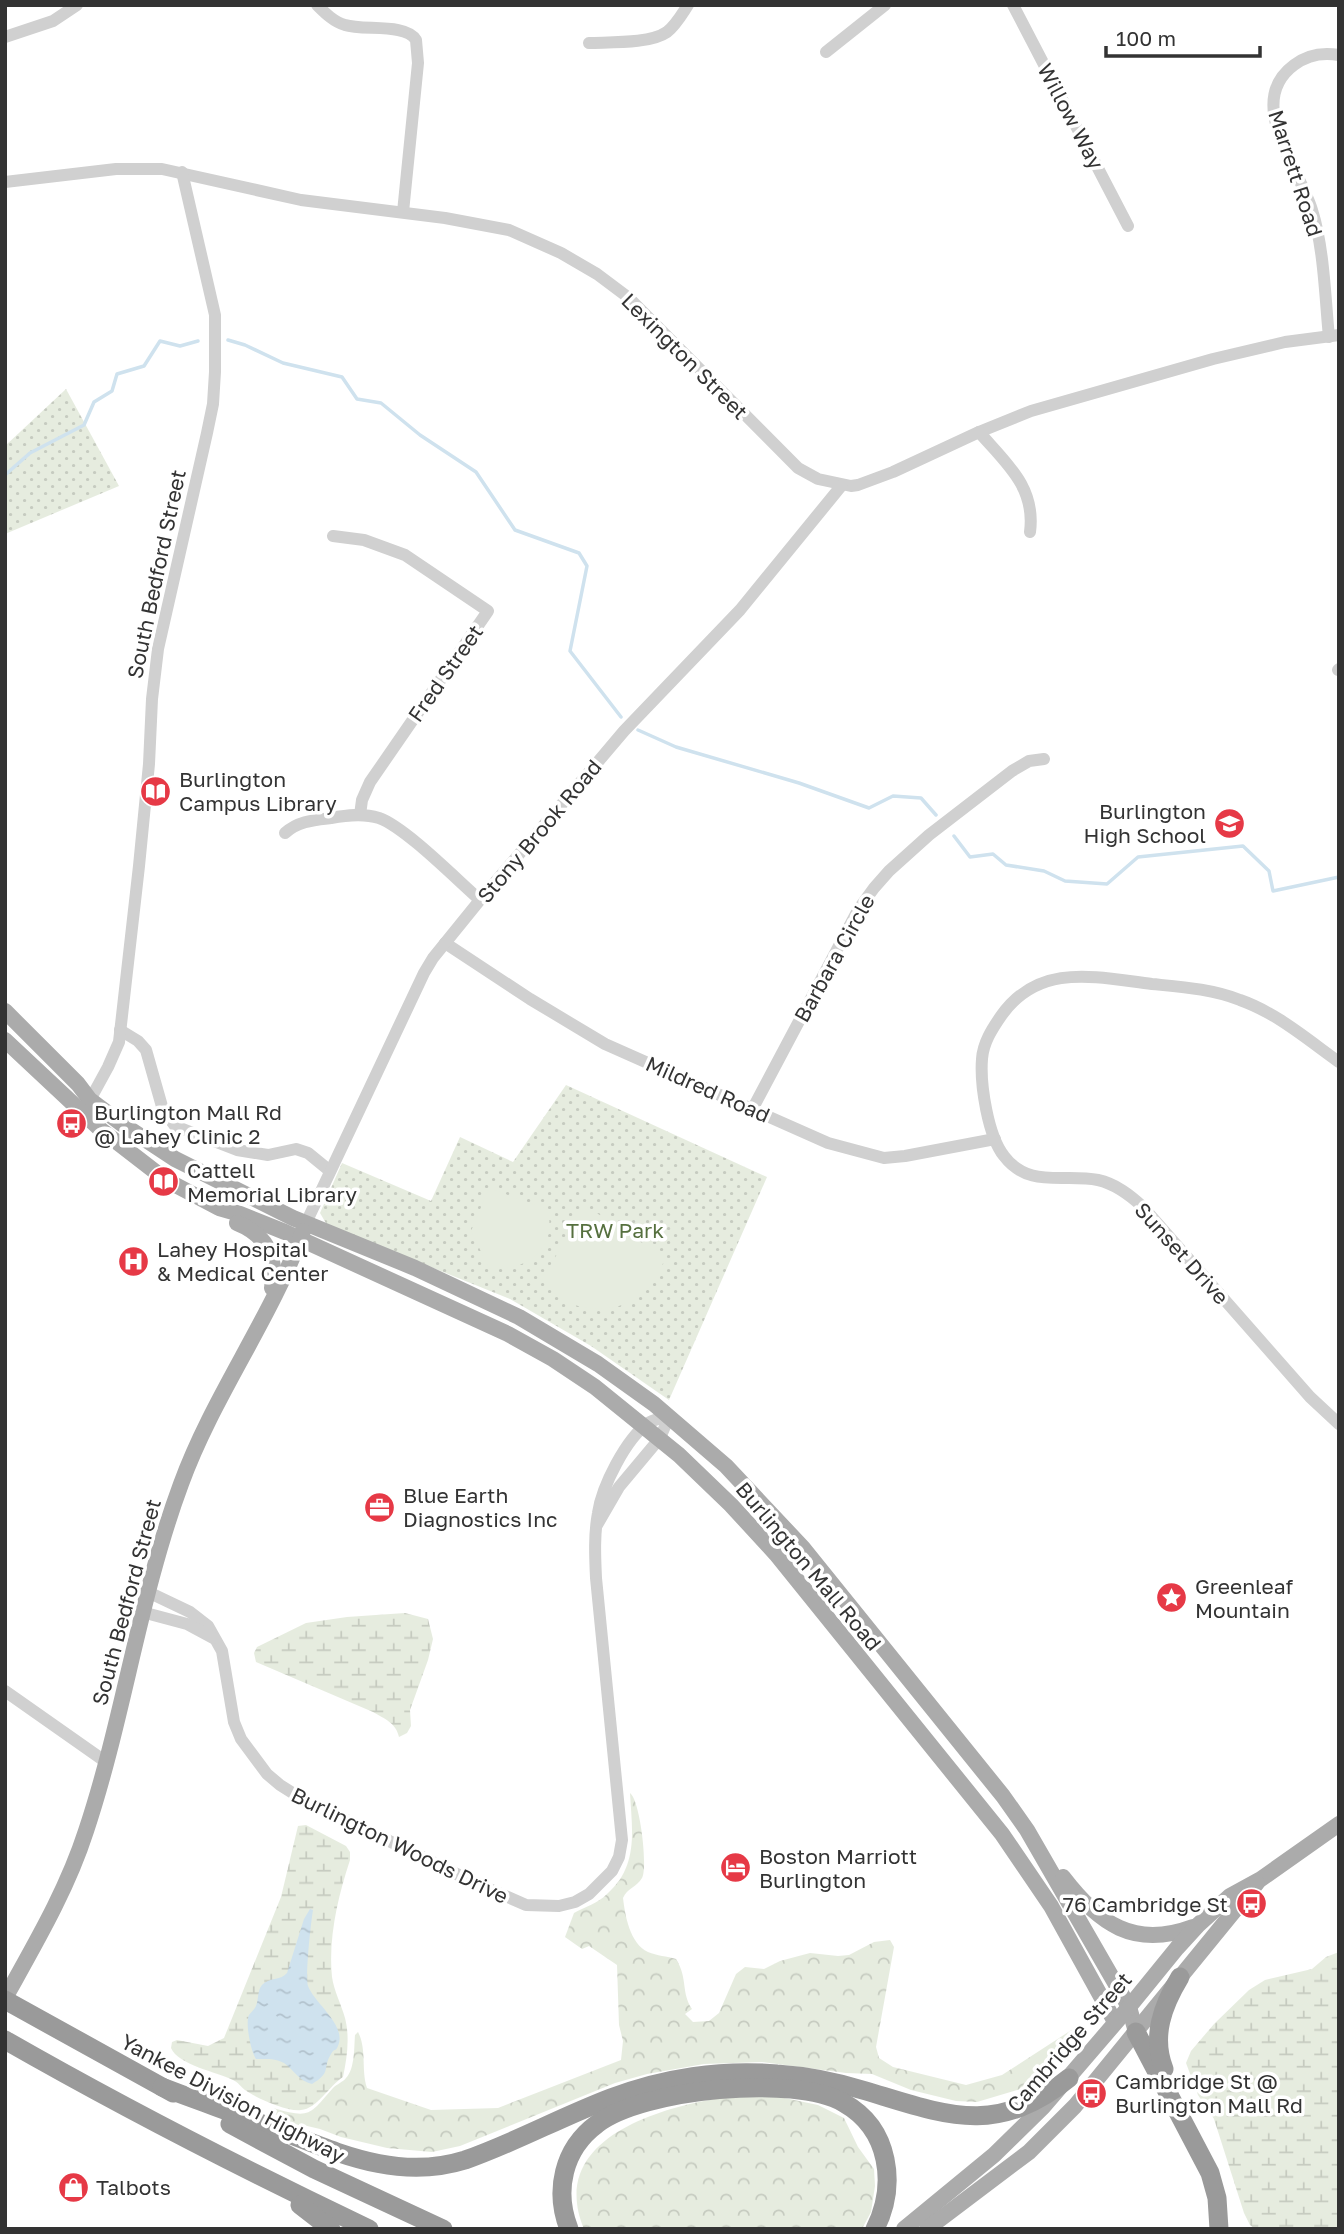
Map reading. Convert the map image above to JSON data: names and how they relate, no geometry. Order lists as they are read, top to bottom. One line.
{"streets":{"highway":["Yankee Division Highway"],"main road":["South Bedford Street","Burlington Mall Road","Cambridge Street"],"street":["Willow Way","Marrett Road","Lexington Street","Fred Street","Stony Brook Road","Barbara Circle","Mildred Road","Sunset Drive","Burlington Woods Drive"]},"crossings":[["Marrett Road","Lexington Street"],["Lexington Street","South Bedford Street"],["Lexington Street","Stony Brook Road"],["South Bedford Street","Stony Brook Road"],["South Bedford Street","Burlington Mall Road"],["South Bedford Street","Burlington Woods Drive"],["South Bedford Street","Yankee Division Highway"],["Stony Brook Road","Mildred Road"],["Stony Brook Road","Burlington Mall Road"],["Barbara Circle","Mildred Road"],["Mildred Road","Sunset Drive"],["Burlington Mall Road","Burlington Woods Drive"],["Burlington Mall Road","Cambridge Street"]],"parks":["TRW Park"],"places":{"library":["Burlington Campus Library","Cattell Memorial Library"],"school or university":["Burlington High School"],"bus stop":["Burlington Mall Rd @ Lahey Clinic 2","76 Cambridge St","Cambridge St @ Burlington Mall Rd"],"hospital":["Lahey Hospital & Medical Center"],"office":["Blue Earth Diagnostics Inc"],"place":["Greenleaf Mountain"],"hotel":["Boston Marriott Burlington"],"shop":["Talbots"]},"scale_bar":"100 m"}
